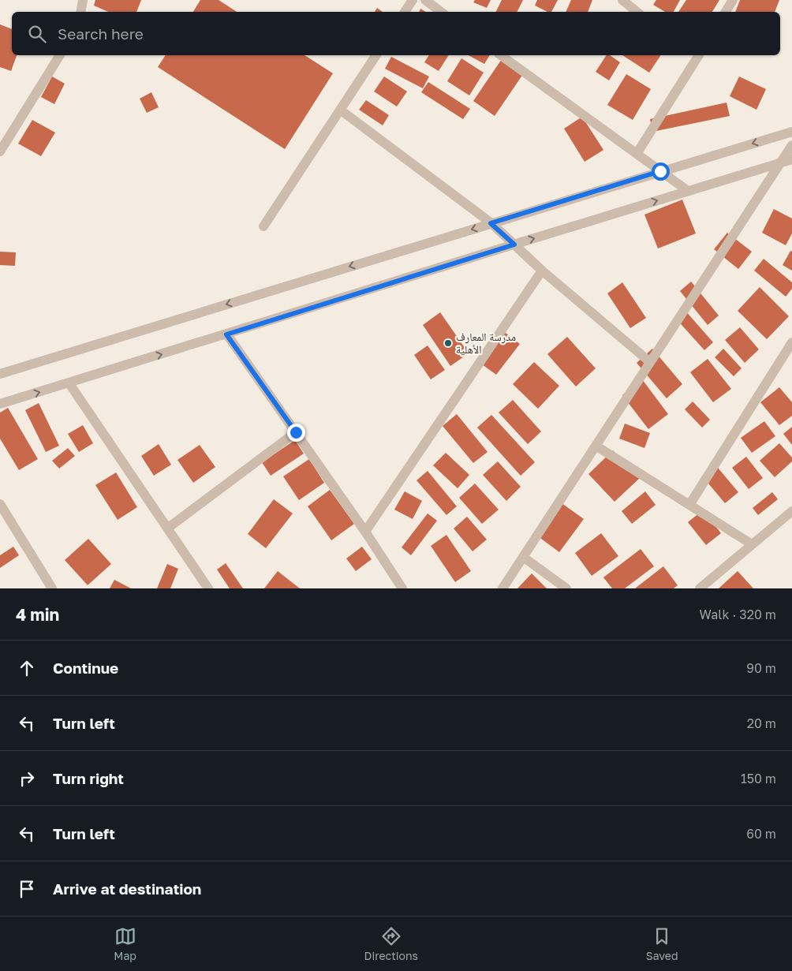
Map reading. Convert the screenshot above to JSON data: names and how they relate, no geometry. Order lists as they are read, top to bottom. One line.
{"places":["مدرسة المعارف الأهلية"],"page":{"search":"Search here","heading":["4 min","Walk · 320 m"],"list":[["Continue","90 m"],["Turn left","20 m"],["Turn right","150 m"],["Turn left","60 m"],"Arrive at destination"],"nav":["Map","Directions","Saved"]}}
